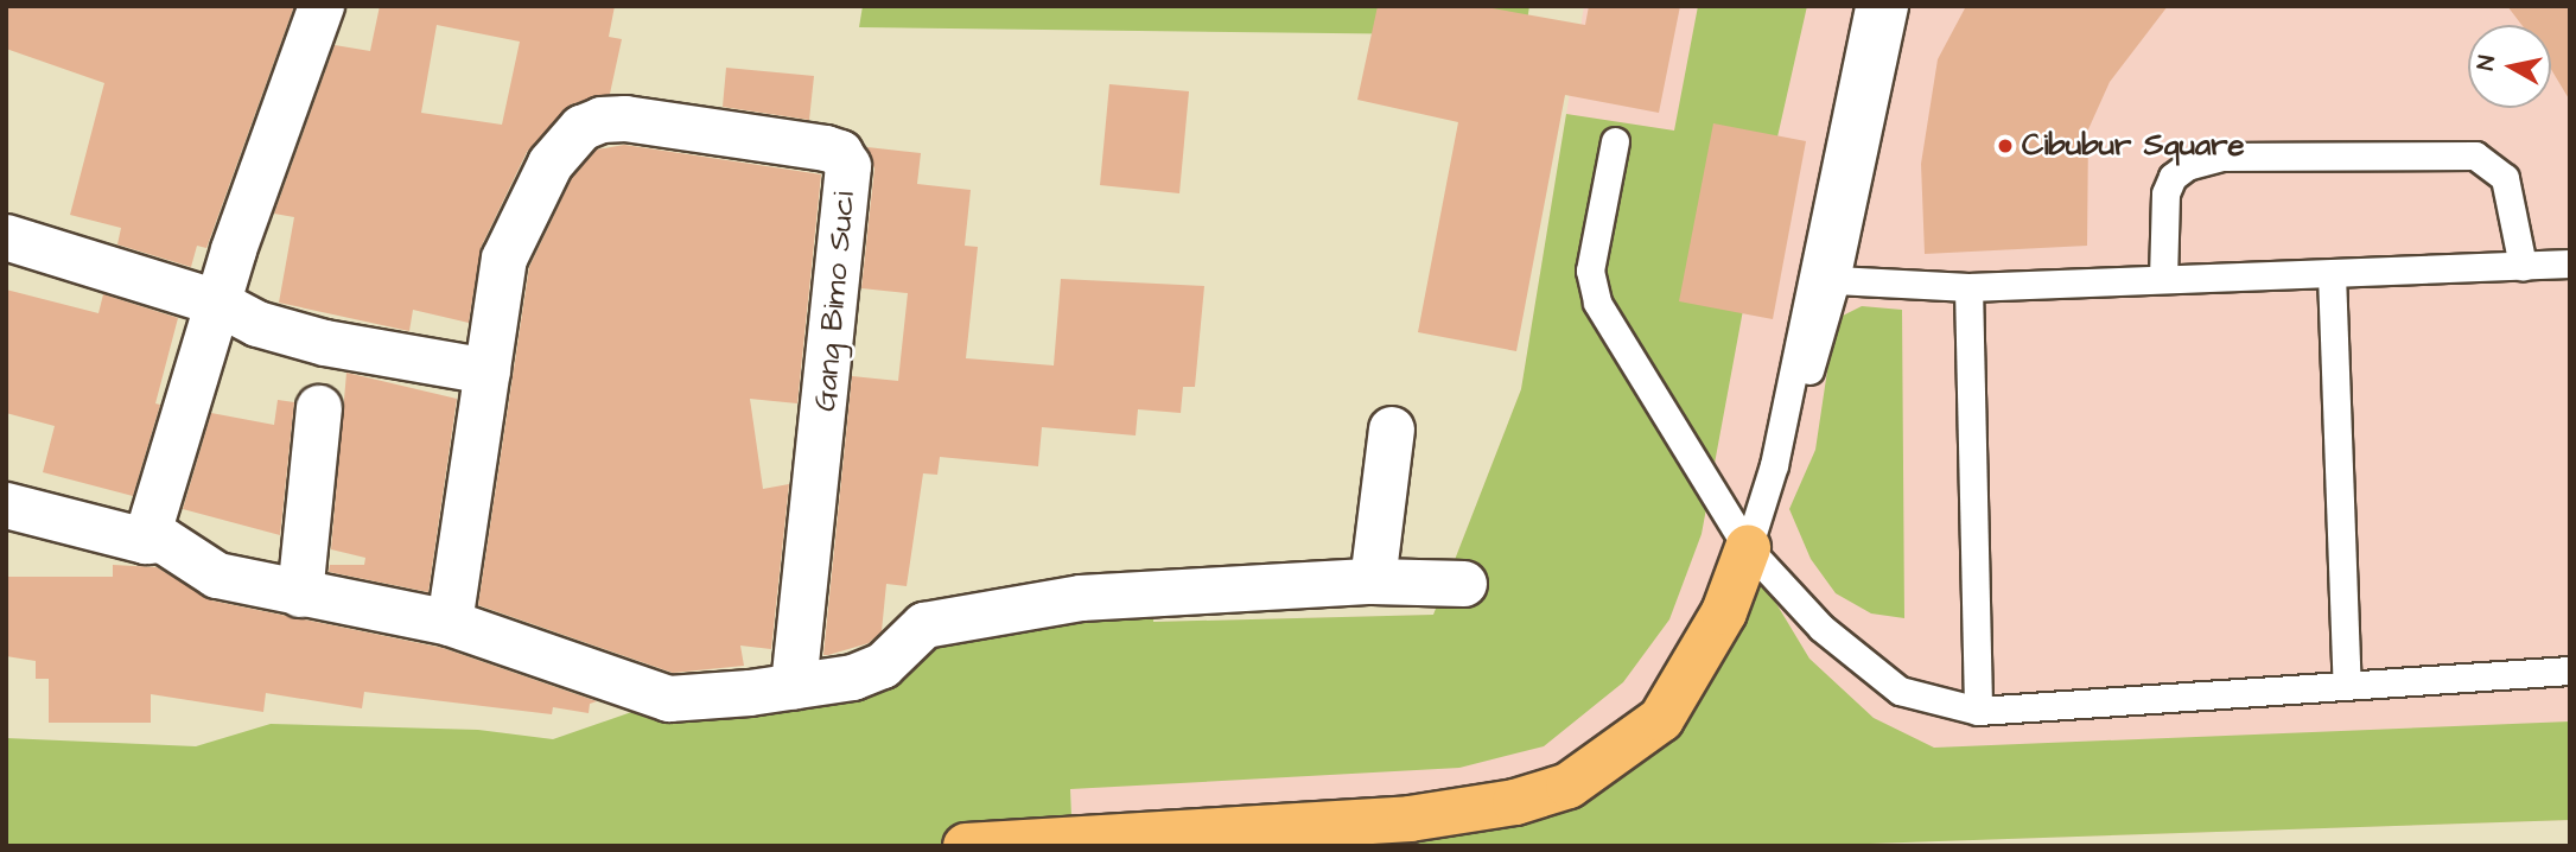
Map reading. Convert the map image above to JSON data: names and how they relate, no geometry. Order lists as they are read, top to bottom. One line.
{"streets":{"street":["Gang Bimo Suci"]},"places":["Cibubur Square"],"north":"left"}
